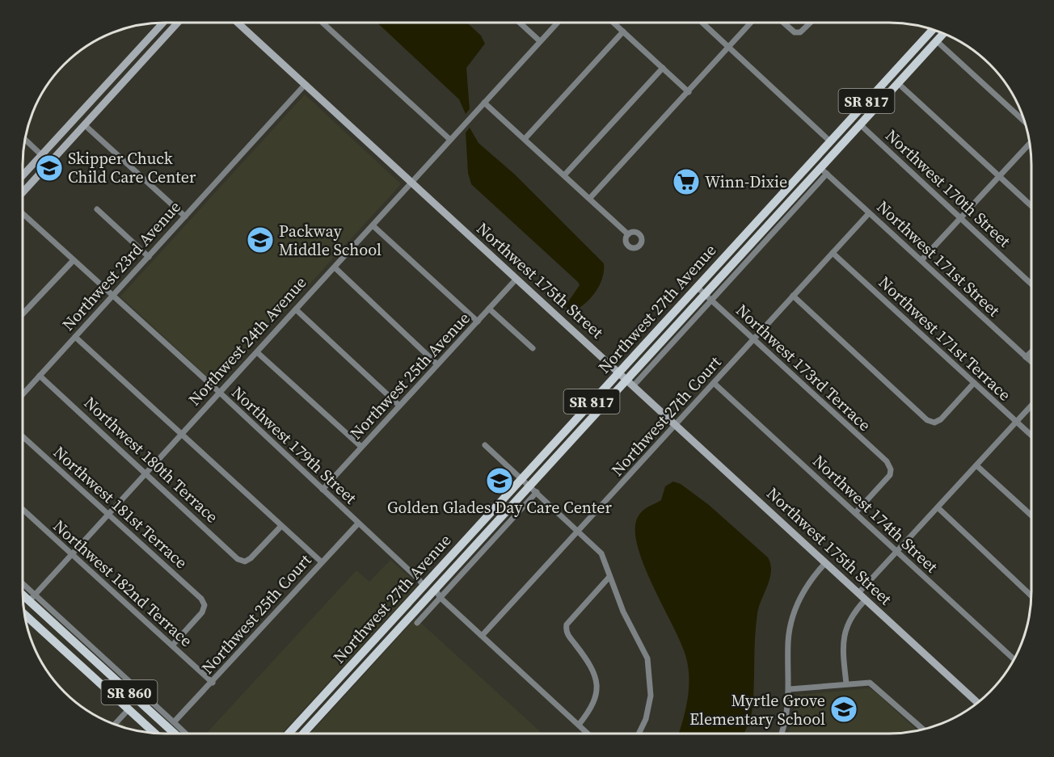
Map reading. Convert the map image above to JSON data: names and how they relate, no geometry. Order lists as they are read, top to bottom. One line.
{"streets":{"main road":["SR 817","Northwest 27th Avenue","SR 860"],"street":["Northwest 170th Street","Northwest 171st Street","Northwest 23rd Avenue","Northwest 175th Street","Northwest 171st Terrace","Northwest 24th Avenue","Northwest 173rd Terrace","Northwest 25th Avenue","Northwest 27th Court","Northwest 179th Street","Northwest 180th Terrace","Northwest 181st Terrace","Northwest 174th Street","Northwest 182nd Terrace","Northwest 25th Court"]},"crossings":[["Northwest 170th Street","Northwest 27th Avenue"],["Northwest 171st Street","Northwest 27th Avenue"],["Northwest 171st Street","Northwest 27th Court"],["Northwest 23rd Avenue","Northwest 175th Street"],["Northwest 23rd Avenue","Northwest 179th Street"],["Northwest 23rd Avenue","Northwest 180th Terrace"],["Northwest 175th Street","Northwest 27th Avenue"],["Northwest 175th Street","Northwest 24th Avenue"],["Northwest 175th Street","Northwest 25th Avenue"],["Northwest 175th Street","Northwest 27th Court"],["Northwest 27th Avenue","Northwest 173rd Terrace"],["Northwest 27th Avenue","Northwest 179th Street"],["Northwest 171st Terrace","Northwest 27th Court"],["Northwest 24th Avenue","Northwest 179th Street"],["Northwest 24th Avenue","Northwest 180th Terrace"],["Northwest 24th Avenue","Northwest 181st Terrace"],["Northwest 24th Avenue","Northwest 182nd Terrace"],["Northwest 24th Avenue","SR 860"],["Northwest 173rd Terrace","Northwest 27th Court"],["Northwest 173rd Terrace","Northwest 174th Street"],["Northwest 25th Avenue","Northwest 179th Street"],["Northwest 27th Court","Northwest 174th Street"],["Northwest 179th Street","Northwest 25th Court"],["Northwest 181st Terrace","Northwest 182nd Terrace"],["Northwest 182nd Terrace","Northwest 25th Court"]],"places":{"school or university":["Skipper Chuck Child Care Center","Packway Middle School","Golden Glades Day Care Center","Myrtle Grove Elementary School"],"supermarket":["Winn-Dixie"]}}
